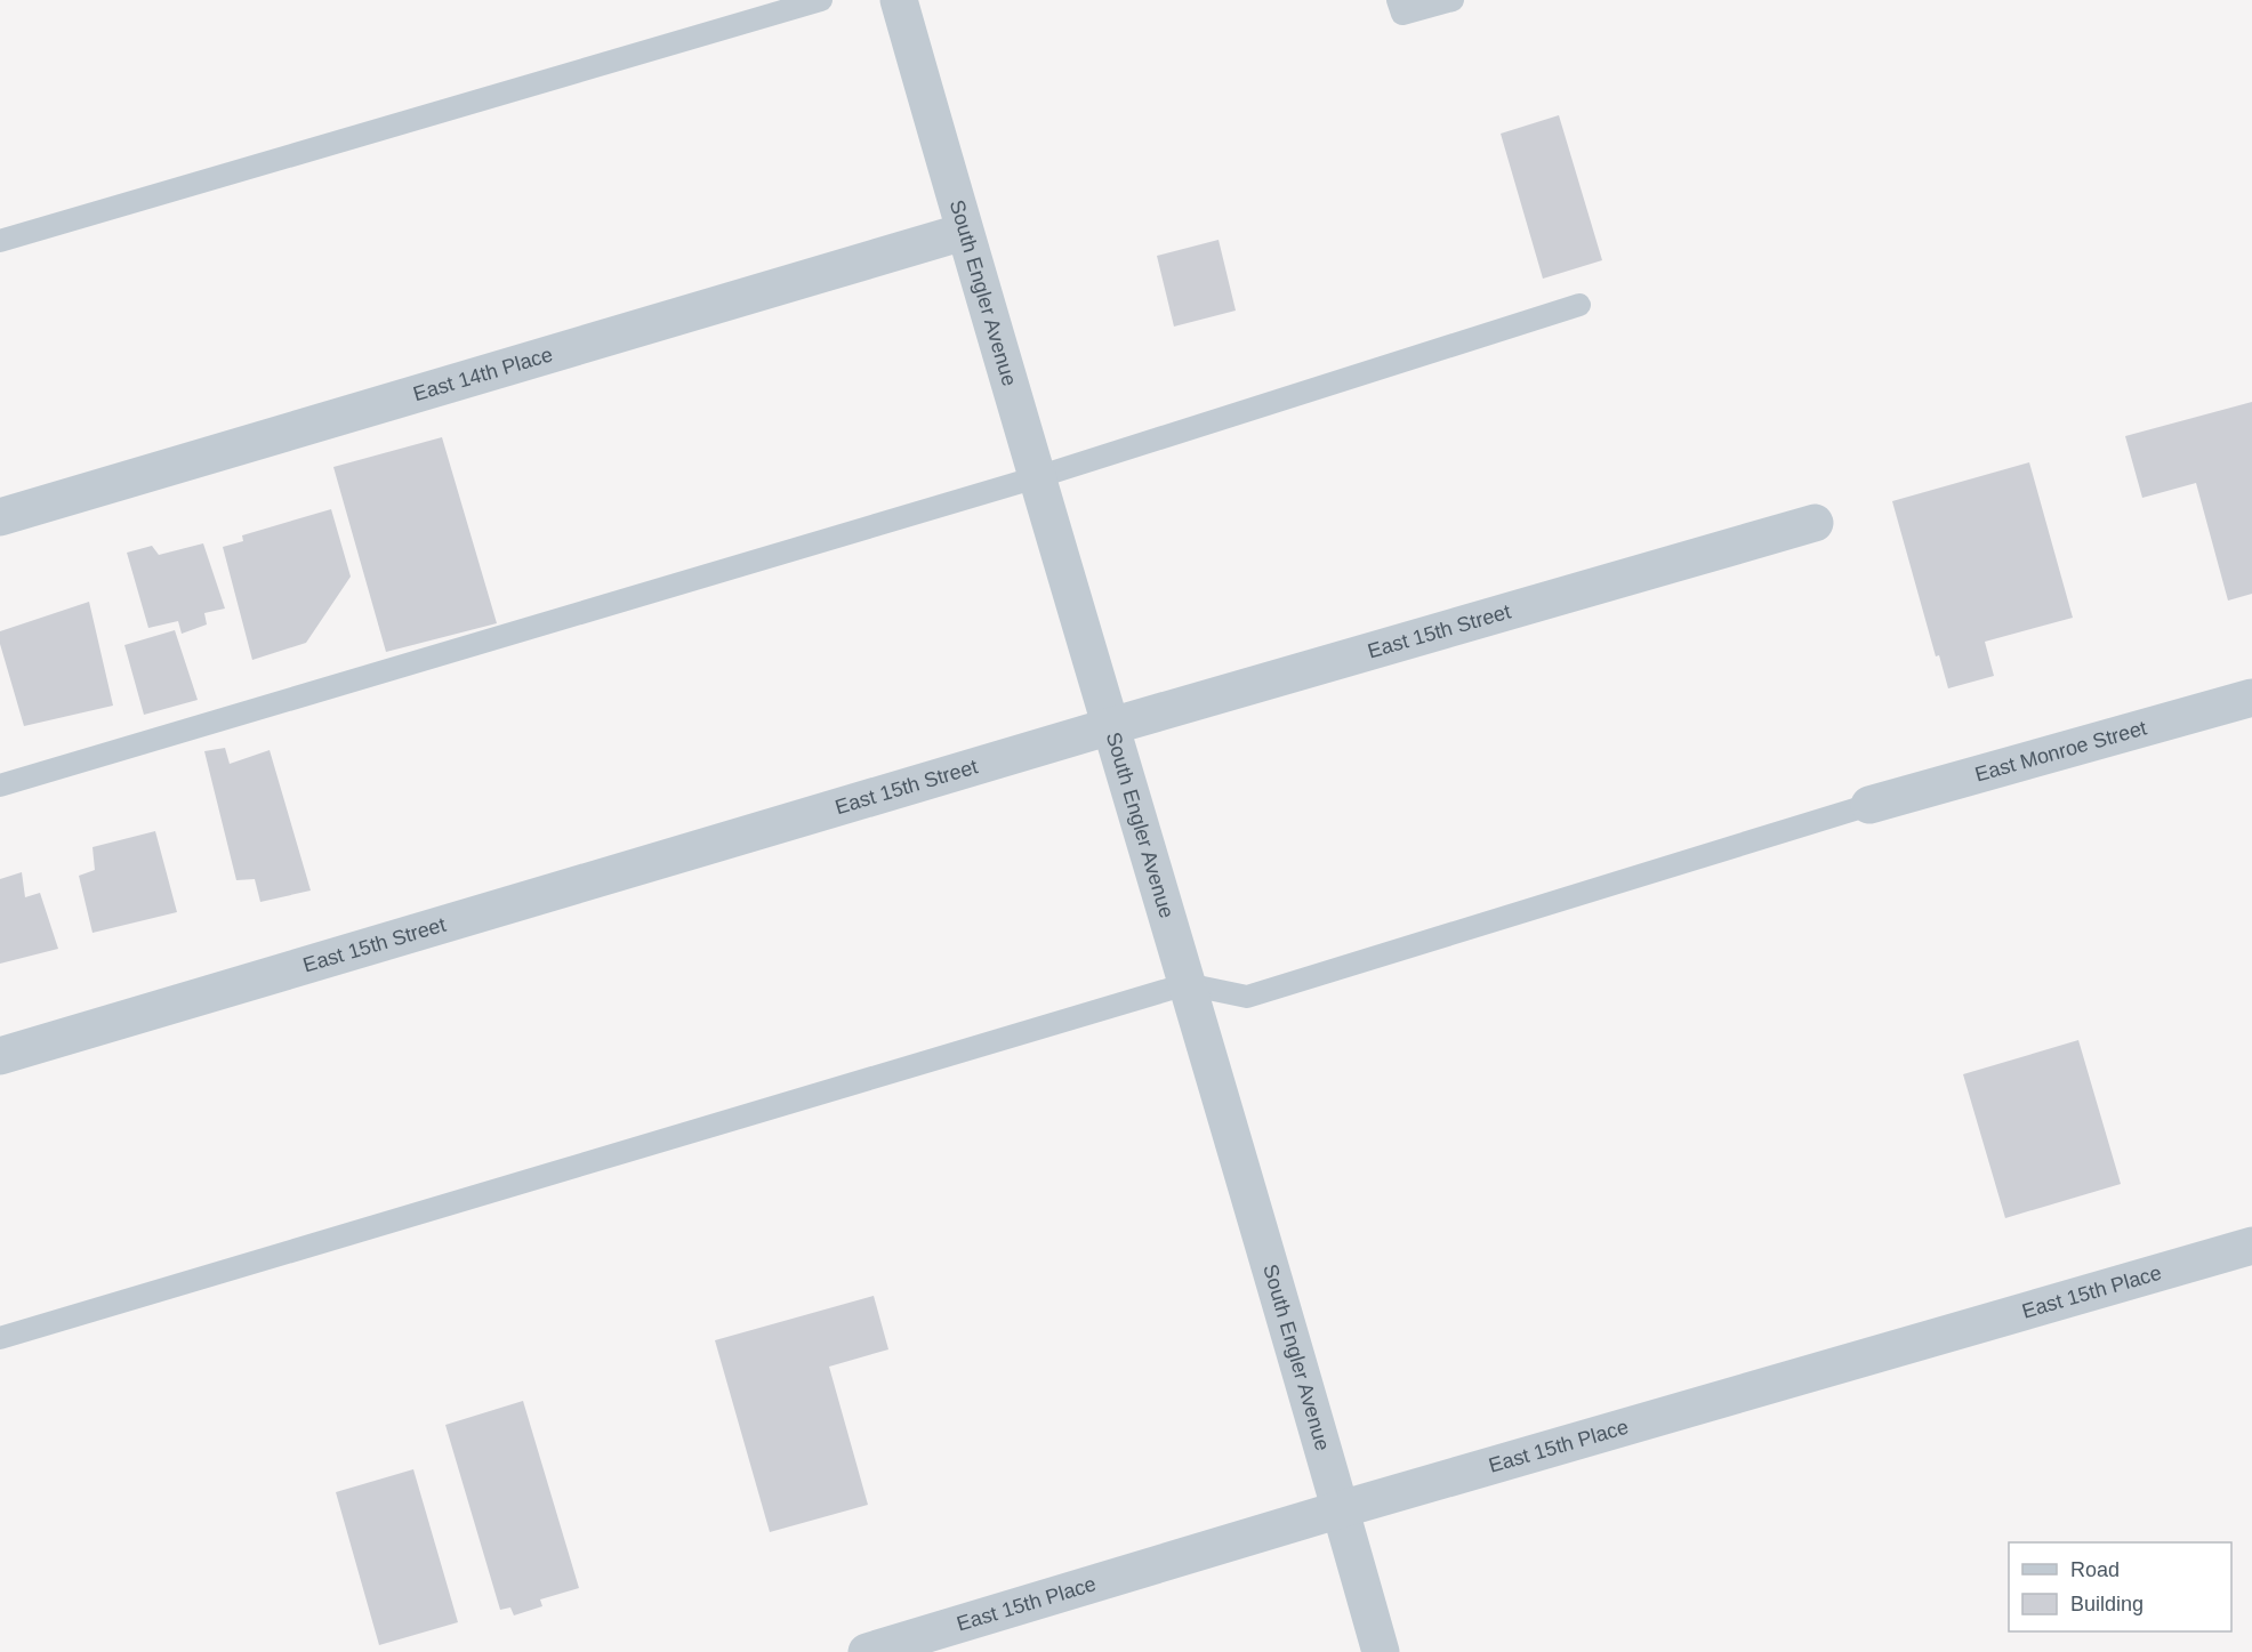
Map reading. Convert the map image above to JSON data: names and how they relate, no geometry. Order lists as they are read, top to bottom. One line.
{"streets":{"street":["South Engler Avenue","East 14th Place","East 15th Street","East Monroe Street","East 15th Place"]},"crossings":[["South Engler Avenue","East 14th Place"],["South Engler Avenue","East 15th Street"],["South Engler Avenue","East 15th Place"]],"legend":["Road","Building"]}
